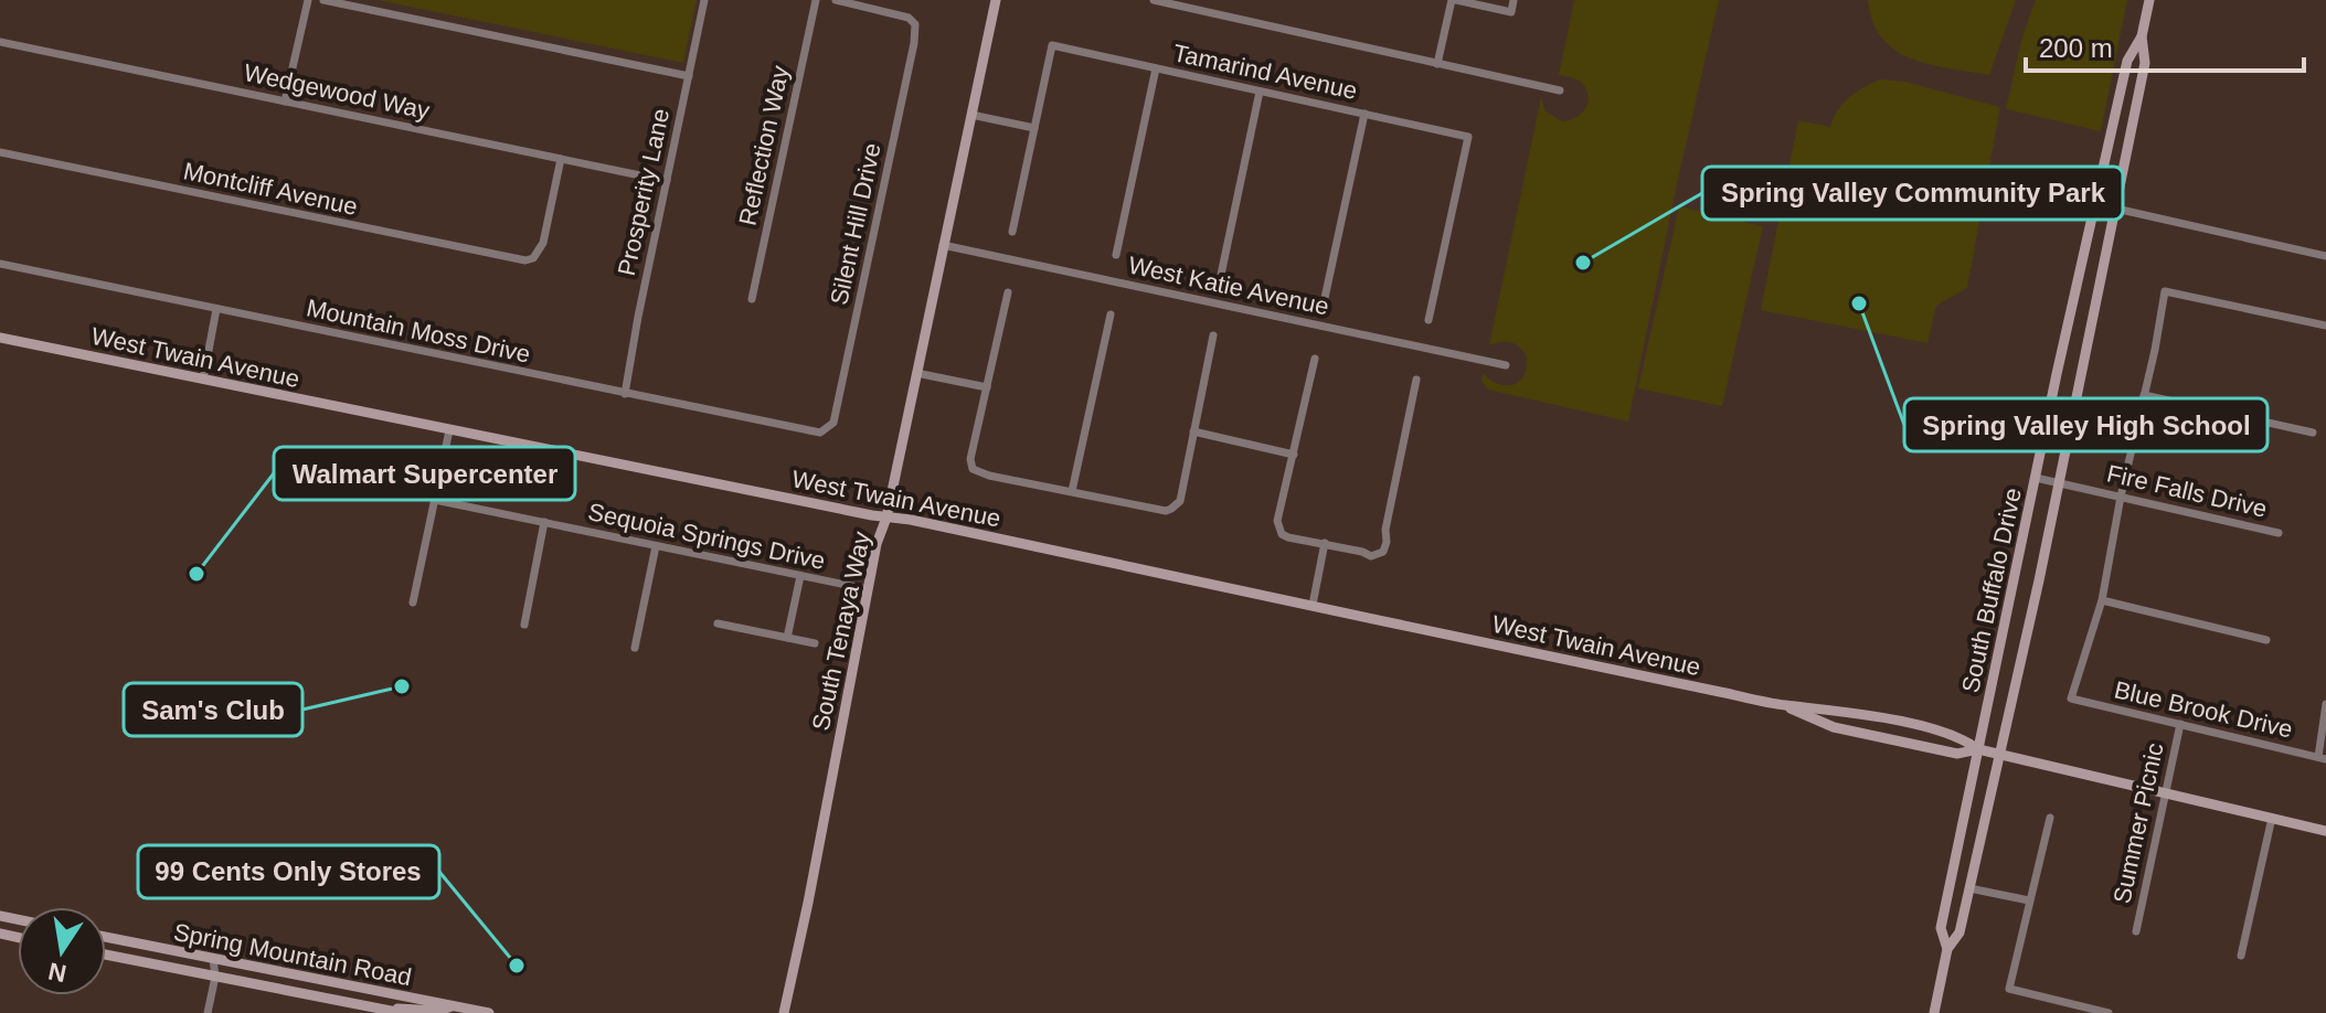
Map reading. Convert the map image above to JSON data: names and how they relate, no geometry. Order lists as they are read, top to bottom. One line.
{"streets":{"street":["Tamarind Avenue","Wedgewood Way","Reflection Way","Montcliff Avenue","Prosperity Lane","Silent Hill Drive","West Katie Avenue","Mountain Moss Drive","West Twain Avenue","Fire Falls Drive","Sequoia Springs Drive","South Buffalo Drive","South Tenaya Way","Blue Brook Drive","Summer Picnic","Spring Mountain Road"]},"crossings":[["Wedgewood Way","Montcliff Avenue"],["Wedgewood Way","Prosperity Lane"],["Prosperity Lane","Mountain Moss Drive"],["Silent Hill Drive","Mountain Moss Drive"],["West Katie Avenue","South Tenaya Way"],["West Twain Avenue","South Buffalo Drive"],["West Twain Avenue","South Tenaya Way"],["West Twain Avenue","Summer Picnic"],["Fire Falls Drive","South Buffalo Drive"],["Sequoia Springs Drive","South Tenaya Way"],["Blue Brook Drive","Summer Picnic"]],"places":["Spring Valley Community Park","Spring Valley High School","Walmart Supercenter","Sam's Club","99 Cents Only Stores"],"scale_bar":"200 m","north":"bottom"}
